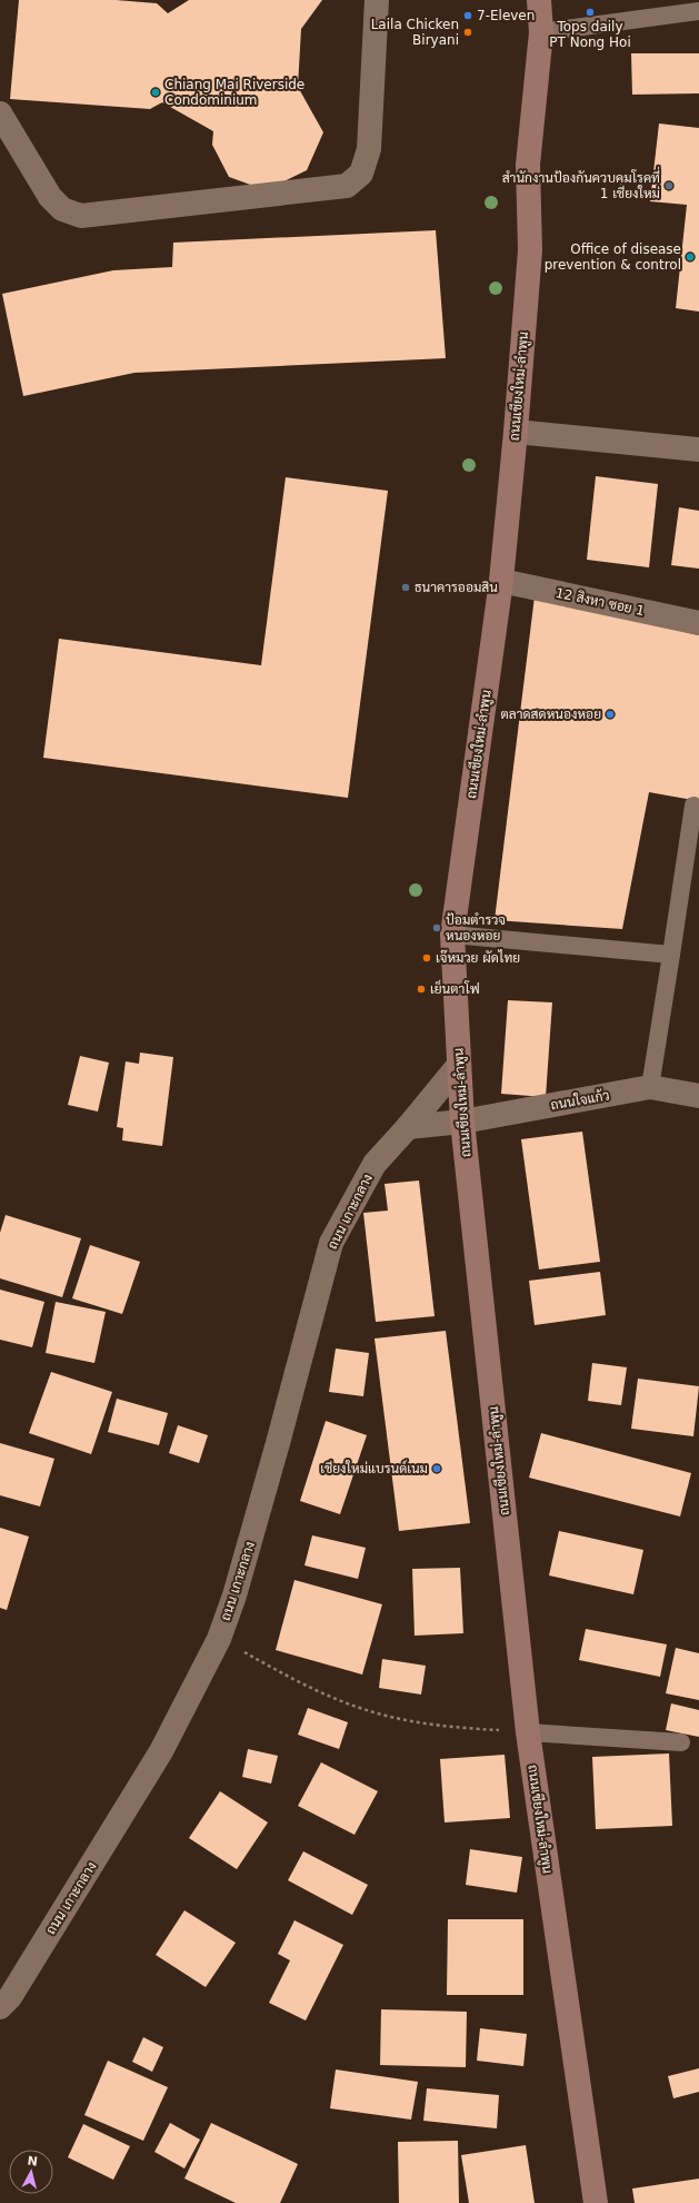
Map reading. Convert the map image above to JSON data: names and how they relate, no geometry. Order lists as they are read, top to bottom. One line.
{"streets":{"main road":["ถนนเชียงใหม่-ลำพูน"],"street":["12 สิงหา ซอย 1","ถนนใจแก้ว","ถนน เกาะกลาง"]},"crossings":[["ถนนเชียงใหม่-ลำพูน","12 สิงหา ซอย 1"],["ถนนเชียงใหม่-ลำพูน","ถนนใจแก้ว"],["ถนนเชียงใหม่-ลำพูน","ถนน เกาะกลาง"]],"places":["Tops daily PT Nong Hoi","7-Eleven","Laila Chicken Biryani","Chiang Mai Riverside Condominium","สำนักงานป้องกันควบคุมโรคที่ 1 เชียงใหม่","Office of disease prevention & control","ธนาคารออมสิน","ตลาดสดหนองหอย","ป้อมตำรวจ หนองหอย","เจ๊หมวย ผัดไทย","เย็นตาโฟ","เชียงใหม่แบรนด์เนม"],"north":"top"}
